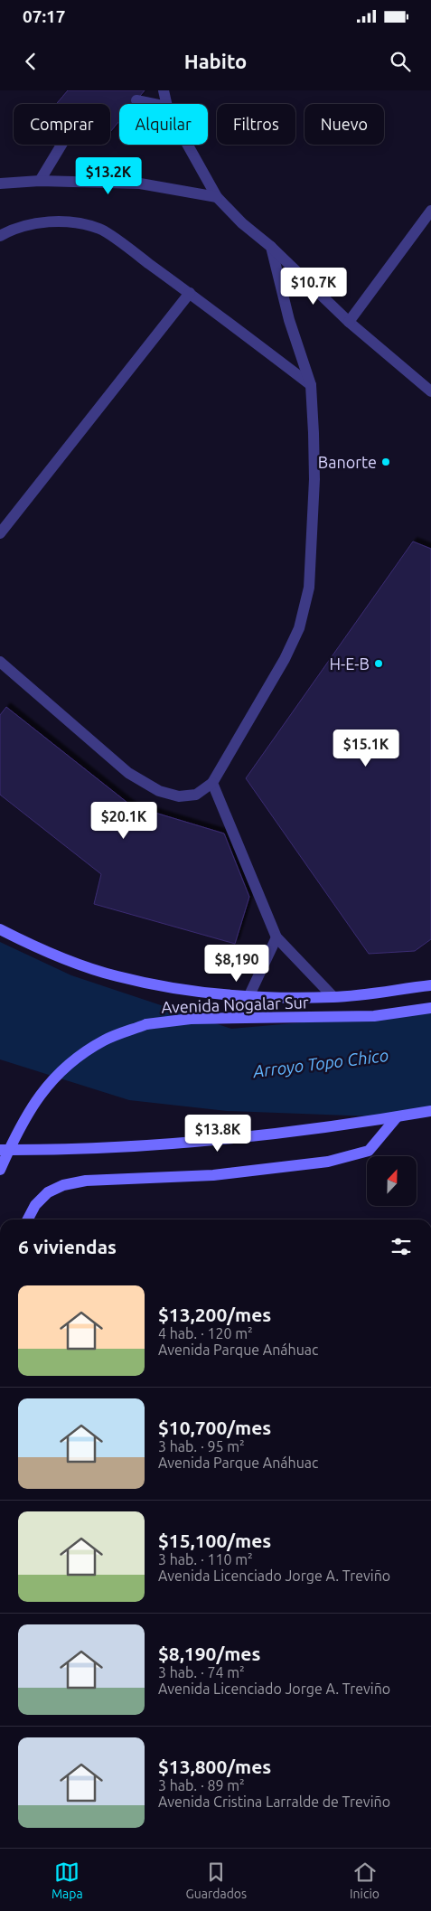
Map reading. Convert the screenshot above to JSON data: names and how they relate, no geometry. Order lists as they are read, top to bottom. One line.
{"streets":{"main road":["Avenida Nogalar Sur"]},"water":["Arroyo Topo Chico"],"places":["Banorte","H-E-B"],"north":"top","page":{"status":"07:17","header":"Habito","chip":["Comprar","Alquilar","Filtros","Nuevo"],"price":["$13.2K","$10.7K","$15.1K","$20.1K","$8,190","$13.8K"],"heading":"6 viviendas","list":[{"name":"$13,200/mes","note":"4 hab. · 120 m² · Avenida Parque Anáhuac"},{"name":"$10,700/mes","note":"3 hab. · 95 m² · Avenida Parque Anáhuac"},{"name":"$15,100/mes","note":"3 hab. · 110 m² · Avenida Licenciado Jorge A. Treviño"},{"name":"$8,190/mes","note":"3 hab. · 74 m² · Avenida Licenciado Jorge A. Treviño"},{"name":"$13,800/mes","note":"3 hab. · 89 m² · Avenida Cristina Larralde de Treviño"}],"tabs":["Mapa","Guardados","Inicio"]}}
